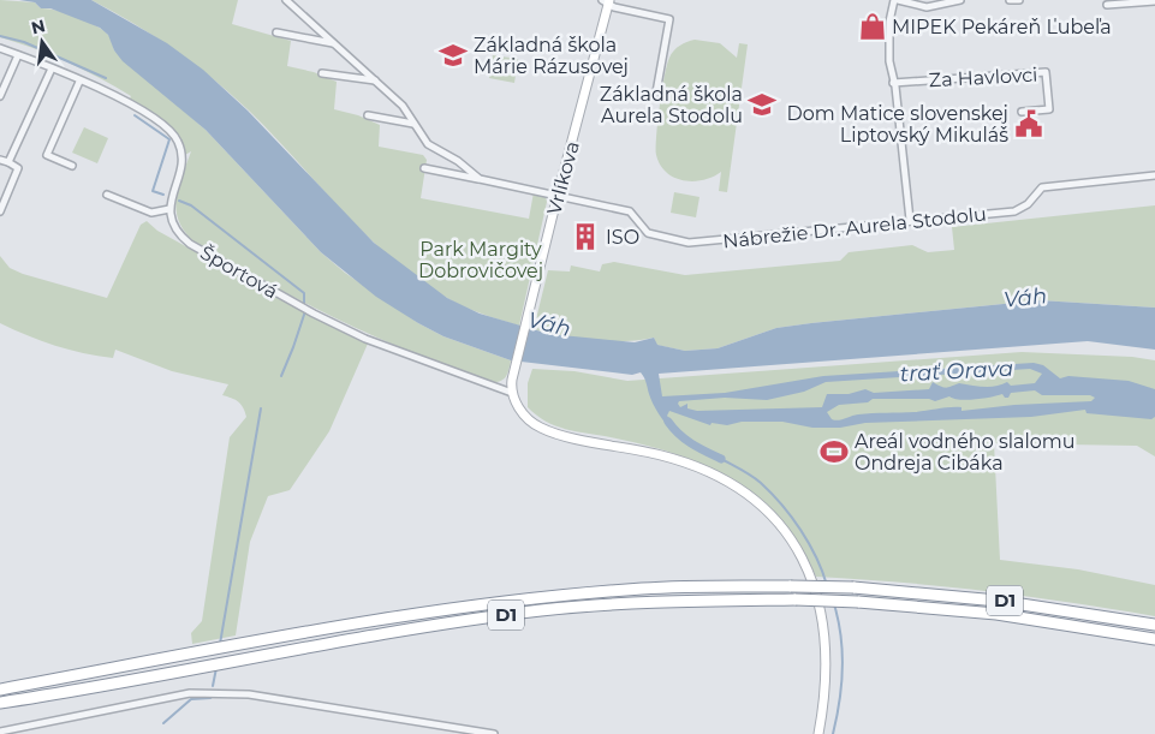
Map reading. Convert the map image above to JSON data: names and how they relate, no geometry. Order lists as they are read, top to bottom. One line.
{"streets":{"highway":["D1"],"street":["Za Havlovci","Vrlíkova","Nábrežie Dr. Aurela Stodolu","Športová"]},"crossings":[["Vrlíkova","Nábrežie Dr. Aurela Stodolu"],["Vrlíkova","Športová"]],"water":["Váh","trať Orava"],"parks":["Park Margity Dobrovičovej"],"places":{"shop":["MIPEK Pekáreň Ľubeľa"],"school or university":["Základná škola Márie Rázusovej","Základná škola Aurela Stodolu"],"public building":["Dom Matice slovenskej Liptovský Mikuláš"],"building":["ISO"],"sports":["Areál vodného slalomu Ondreja Cibáka"]},"north":"top"}
